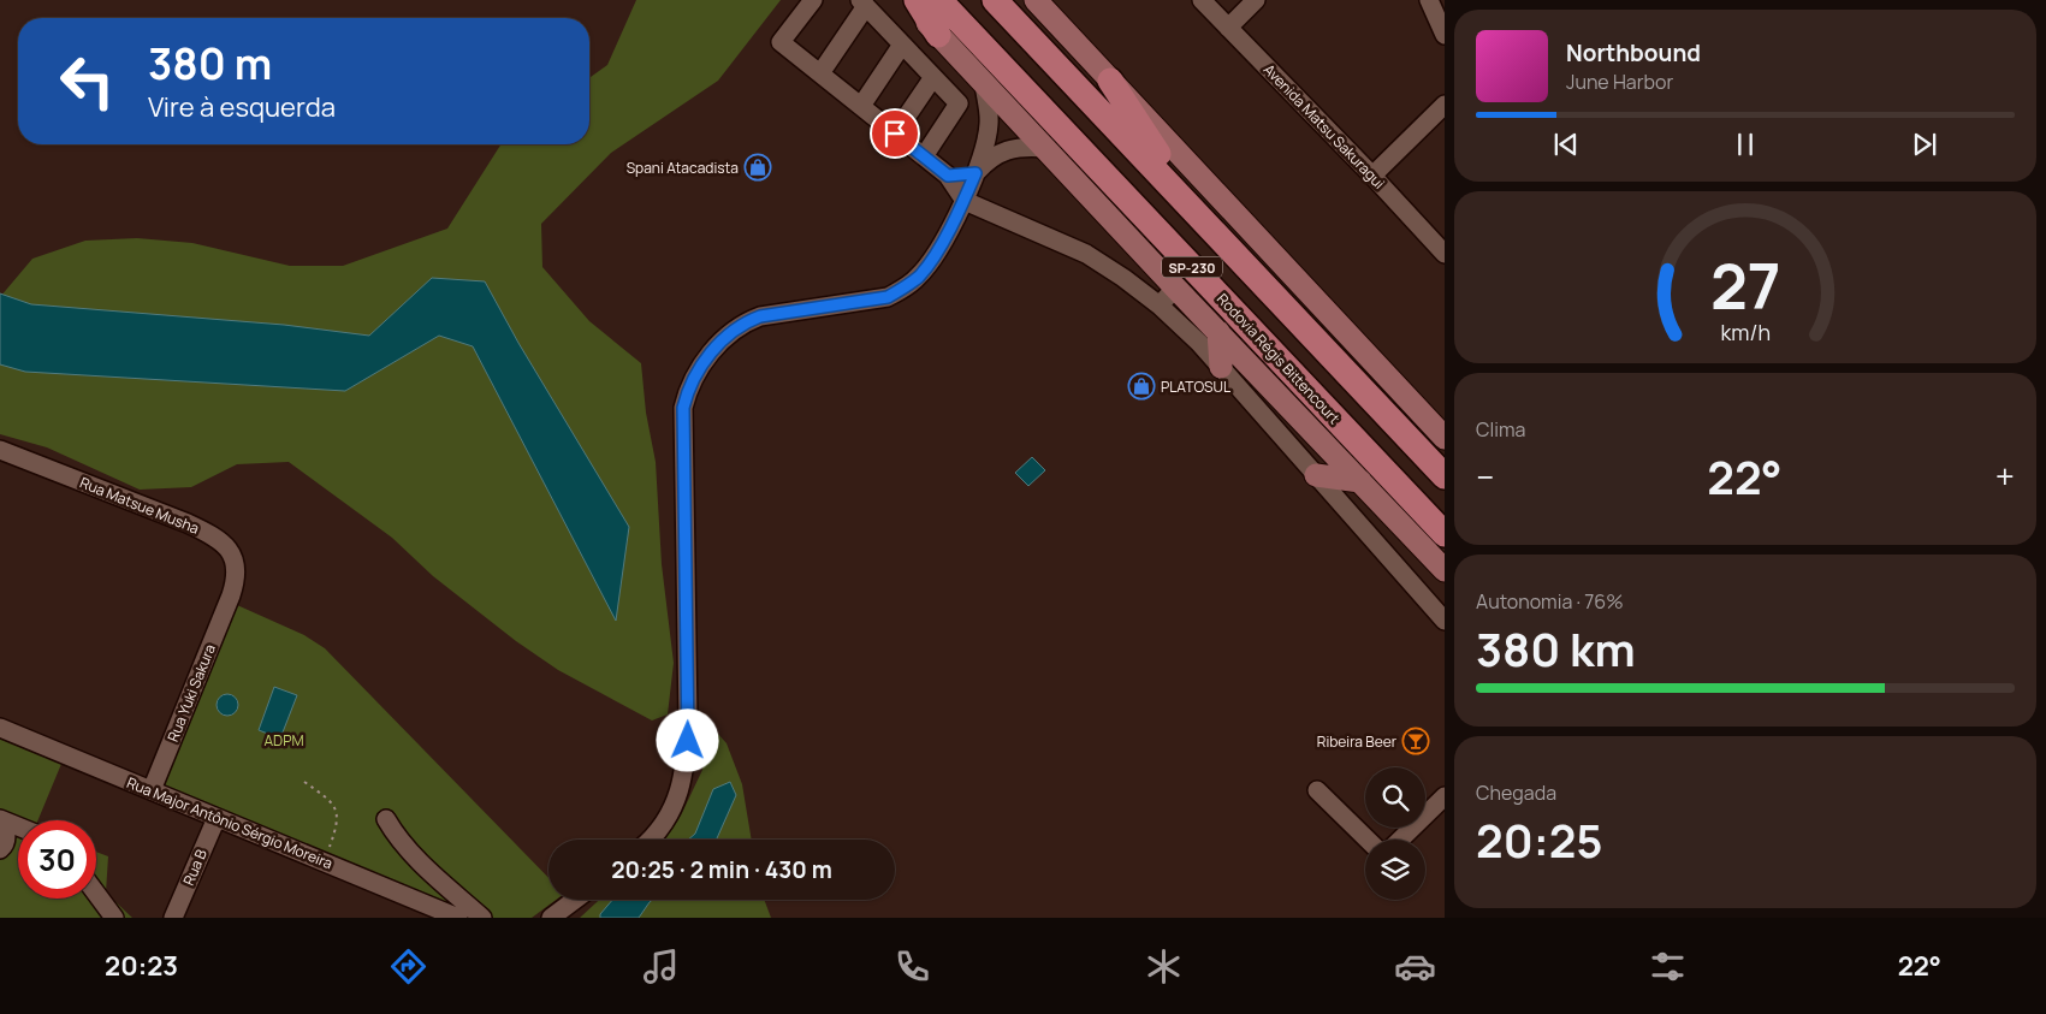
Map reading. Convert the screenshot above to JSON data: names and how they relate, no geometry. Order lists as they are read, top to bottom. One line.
{"streets":{"highway":["SP-230","Rodovia Régis Bittencourt"],"street":["Avenida Matsu Sakuragui","Rua Matsue Musha","Rua Yuki Sakura","Rua Major Antônio Sérgio Moreira","Rua B"]},"crossings":[["Rua Matsue Musha","Rua Yuki Sakura"],["Rua Yuki Sakura","Rua Major Antônio Sérgio Moreira"],["Rua Major Antônio Sérgio Moreira","Rua B"]],"parks":["ADPM"],"places":{"shop":["Spani Atacadista","PLATOSUL"],"bar":["Ribeira Beer"]},"page":{"turn":["380 m","Vire à esquerda"],"song":["Northbound","June Harbor"],"tile":["Clima",["Autonomia · 76%","380 km"],["Chegada","20:25"]],"heat":["−","22°","+"],"limit":"30","trip":"20:25 · 2 min · 430 m","tabs":["20:23","22°"],"gauge":["27","km/h"]}}
